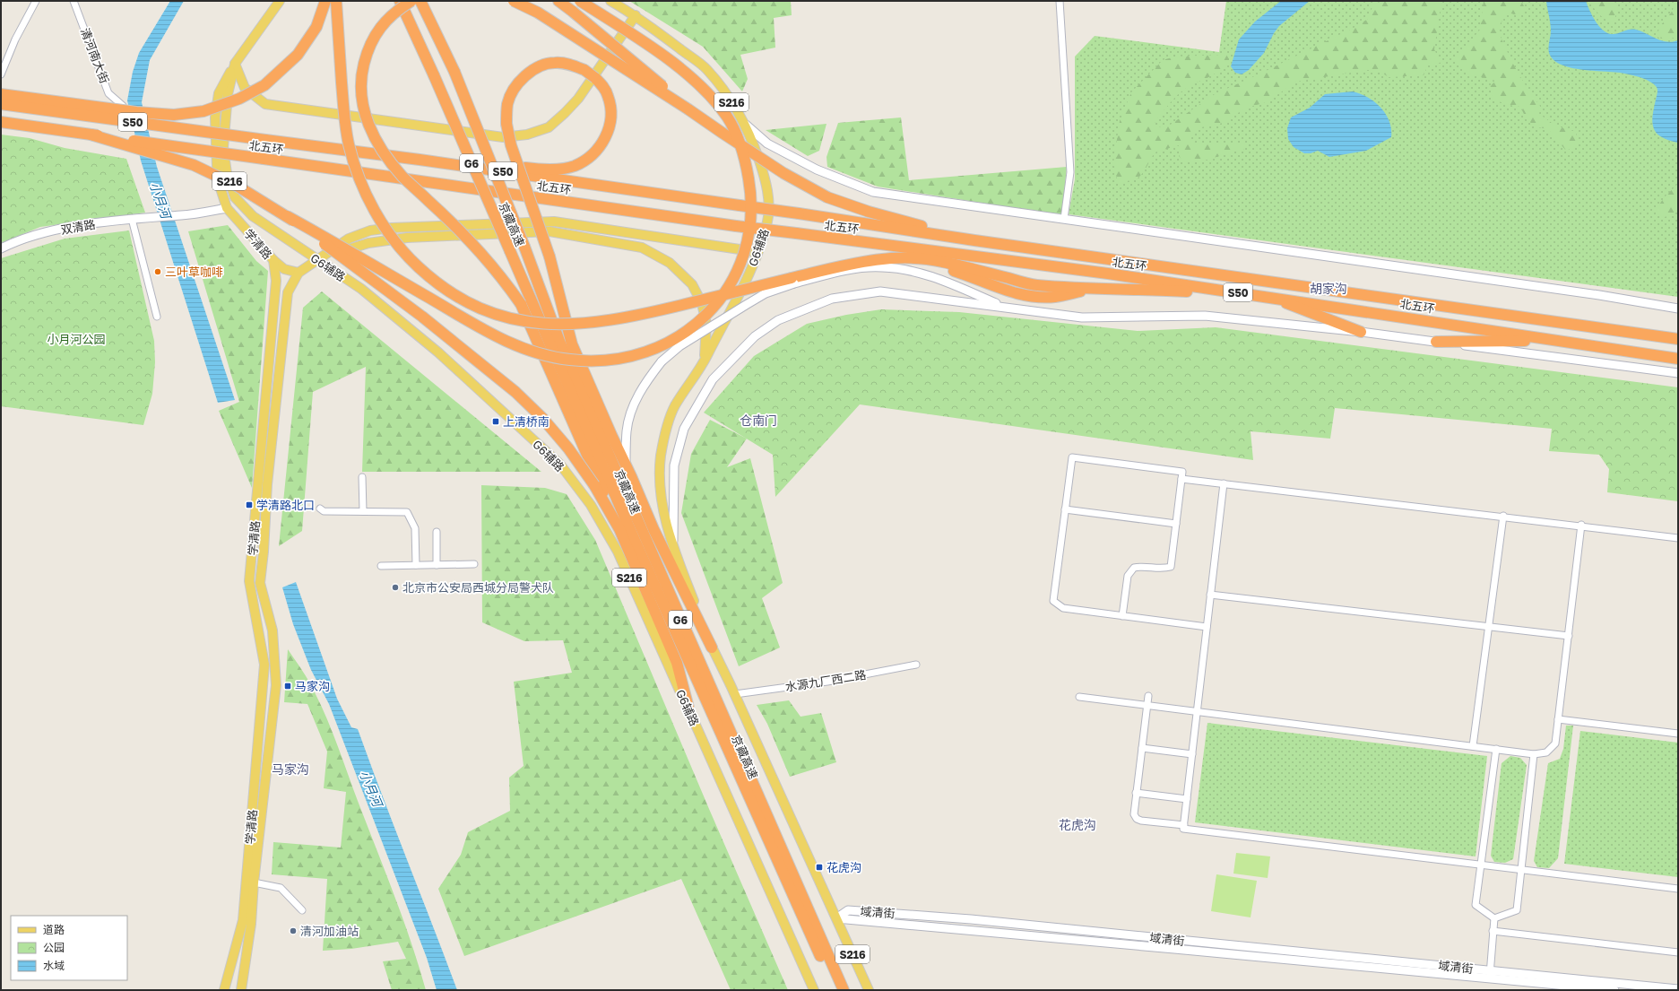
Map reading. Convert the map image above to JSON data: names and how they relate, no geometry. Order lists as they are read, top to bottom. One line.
{"streets":{"highway":["S50","北五环","G6","京藏高速"],"main road":["S216","学清路","G6辅路"],"street":["清河南大街","双清路","水源九厂西二路","域清街"]},"crossings":[["双清路","学清路"],["学清路","G6辅路"],["G6辅路","水源九厂西二路"],["G6辅路","域清街"]],"districts":["胡家沟","仓南门","马家沟","花虎沟"],"water":["小月河"],"parks":["小月河公园"],"places":{"other":["三叶草咖啡","北京市公安局西城分局警犬队","清河加油站"],"transit":["上清桥南","学清路北口","马家沟","花虎沟"]},"legend":["道路","公园","水域"]}
